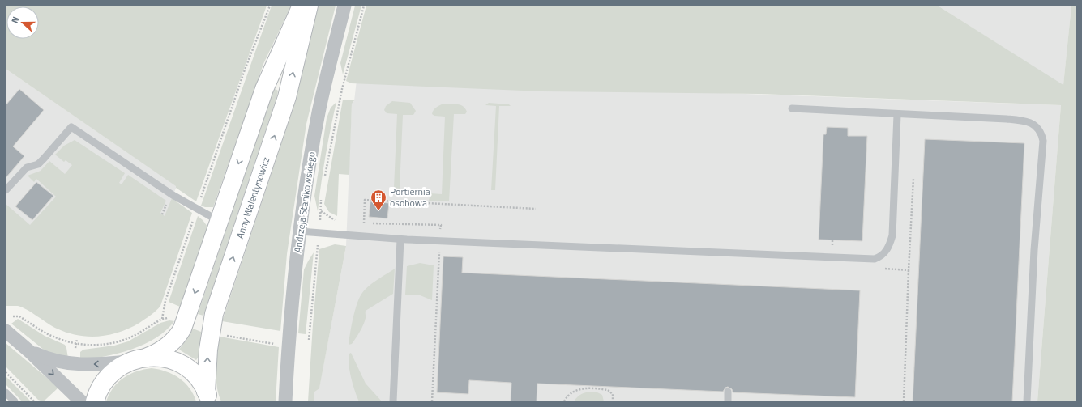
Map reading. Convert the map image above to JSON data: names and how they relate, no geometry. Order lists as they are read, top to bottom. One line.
{"streets":{"main road":["Anny Walentynowicz"],"street":["Andrzeja Stanikowskiego"]},"places":{"building":["Portiernia osobowa"]},"north":"left"}
